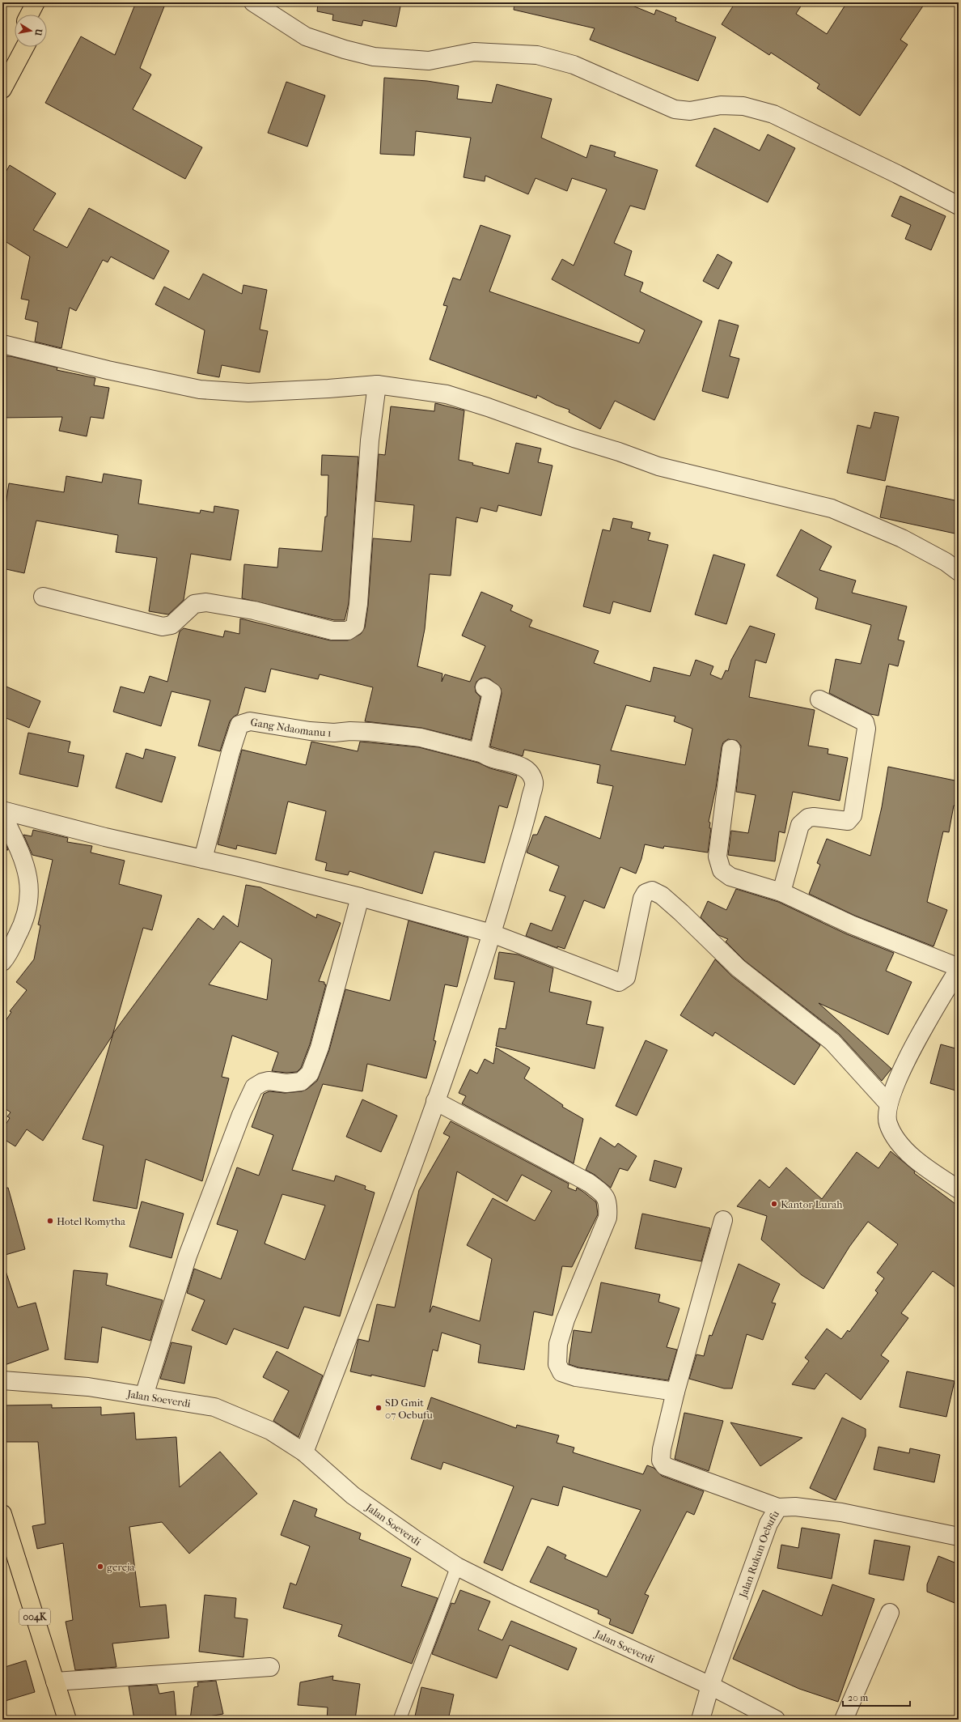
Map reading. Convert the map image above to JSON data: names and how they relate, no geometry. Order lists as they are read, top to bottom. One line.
{"streets":{"main road":["004K"],"street":["Gang Ndaomanu 1","Jalan Soeverdi","Jalan Rukun Oebufu"]},"crossings":[["Jalan Soeverdi","Jalan Rukun Oebufu"]],"places":["Kantor Lurah","Hotel Romytha","SD Gmit 07 Oebufu","gereja"],"scale_bar":"20 m","north":"right"}
